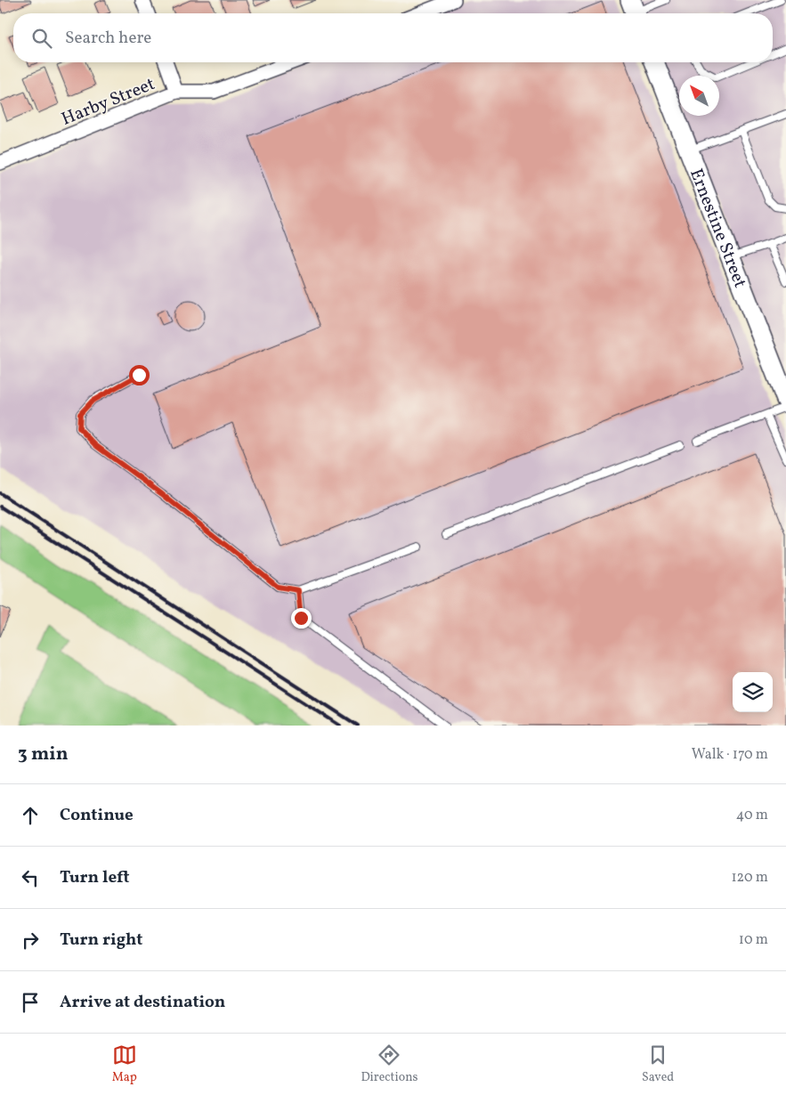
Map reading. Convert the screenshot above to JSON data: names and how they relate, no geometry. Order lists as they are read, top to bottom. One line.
{"streets":{"main road":["Ernestine Street"],"street":["Harby Street"]},"north":"top left","page":{"search":"Search here","heading":["3 min","Walk · 170 m"],"list":[["Continue","40 m"],["Turn left","120 m"],["Turn right","10 m"],"Arrive at destination"],"nav":["Map","Directions","Saved"]}}
